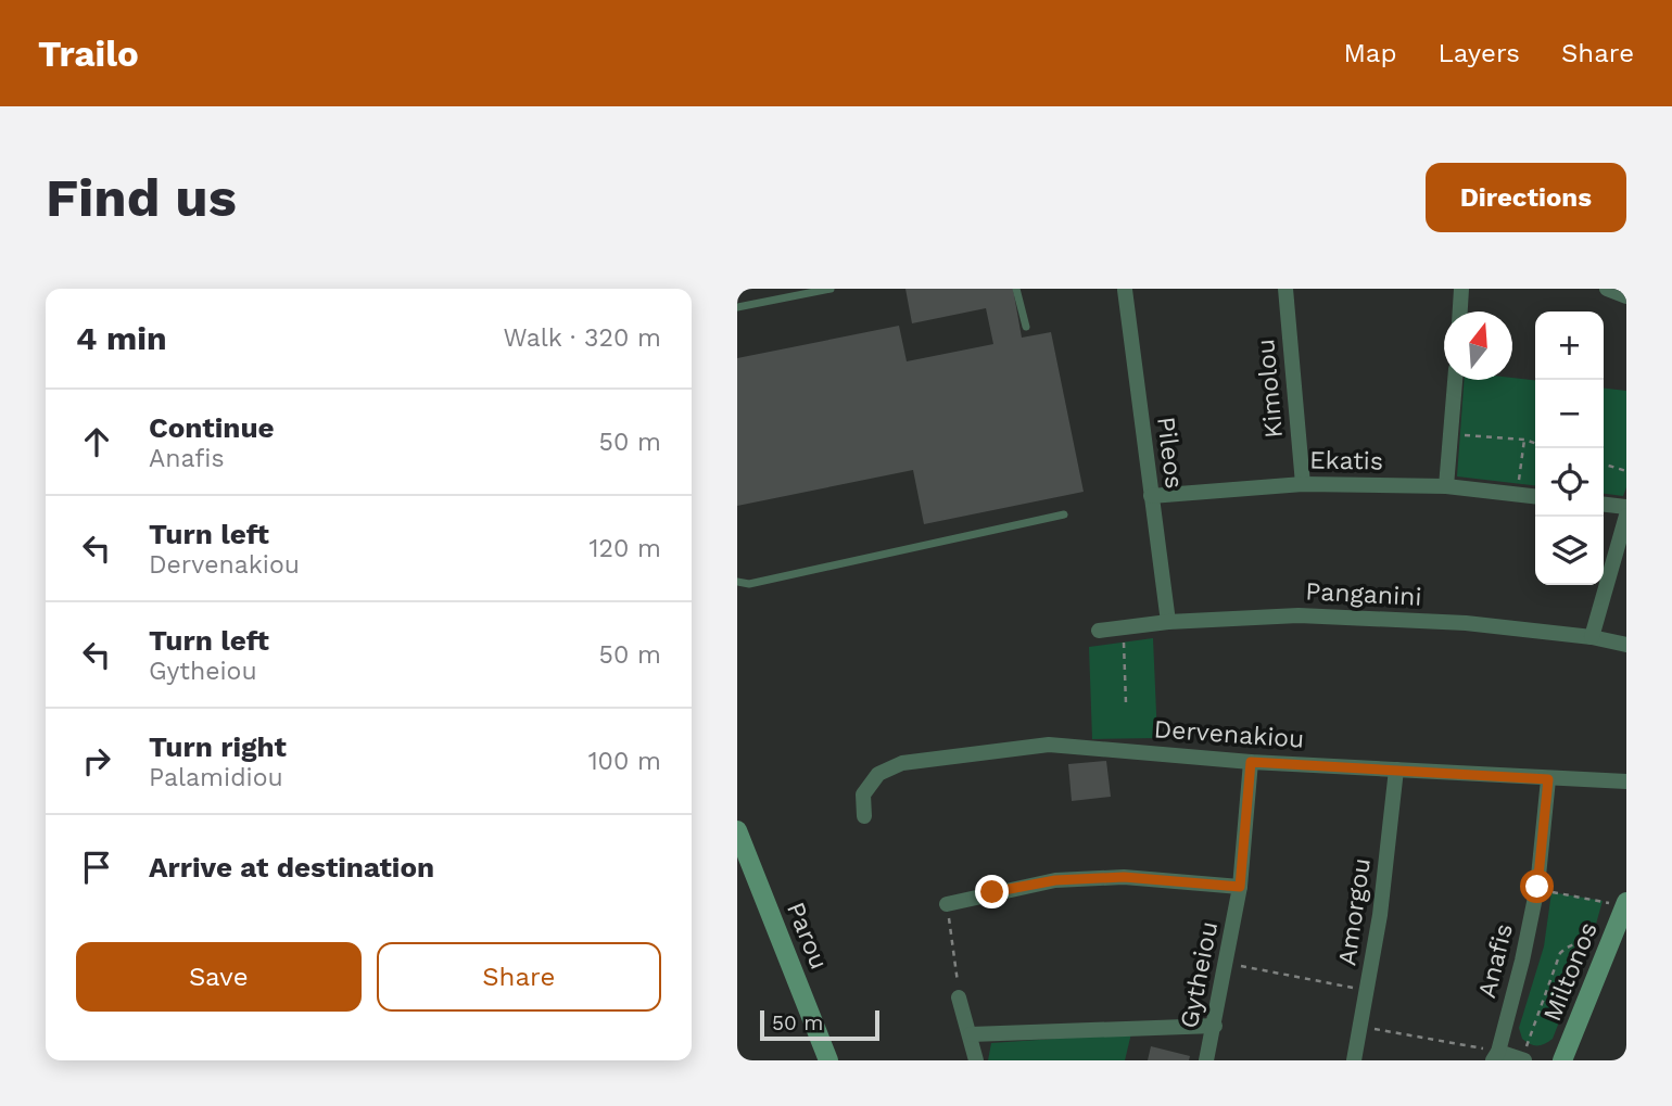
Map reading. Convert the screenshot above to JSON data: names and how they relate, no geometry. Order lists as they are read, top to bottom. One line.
{"streets":{"street":["Kimolou","Pileos","Ekatis","Panganini","Dervenakiou","Amorgou","Parou","Anafis","Miltonos","Gytheiou"]},"crossings":[["Kimolou","Ekatis"],["Pileos","Ekatis"],["Pileos","Panganini"],["Dervenakiou","Amorgou"],["Dervenakiou","Anafis"],["Dervenakiou","Gytheiou"]],"scale_bar":"50 m","north":"top","page":{"header":"Trailo","nav":["Map","Layers","Share"],"buttons":["Directions",["Save","Share"]],"title":"Find us","heading":["4 min","Walk · 320 m"],"map_buttons":["+","−"],"list":[["Continue","Anafis","50 m"],["Turn left","Dervenakiou","120 m"],["Turn left","Gytheiou","50 m"],["Turn right","Palamidiou","100 m"],"Arrive at destination"],"scale":"50 m"}}
